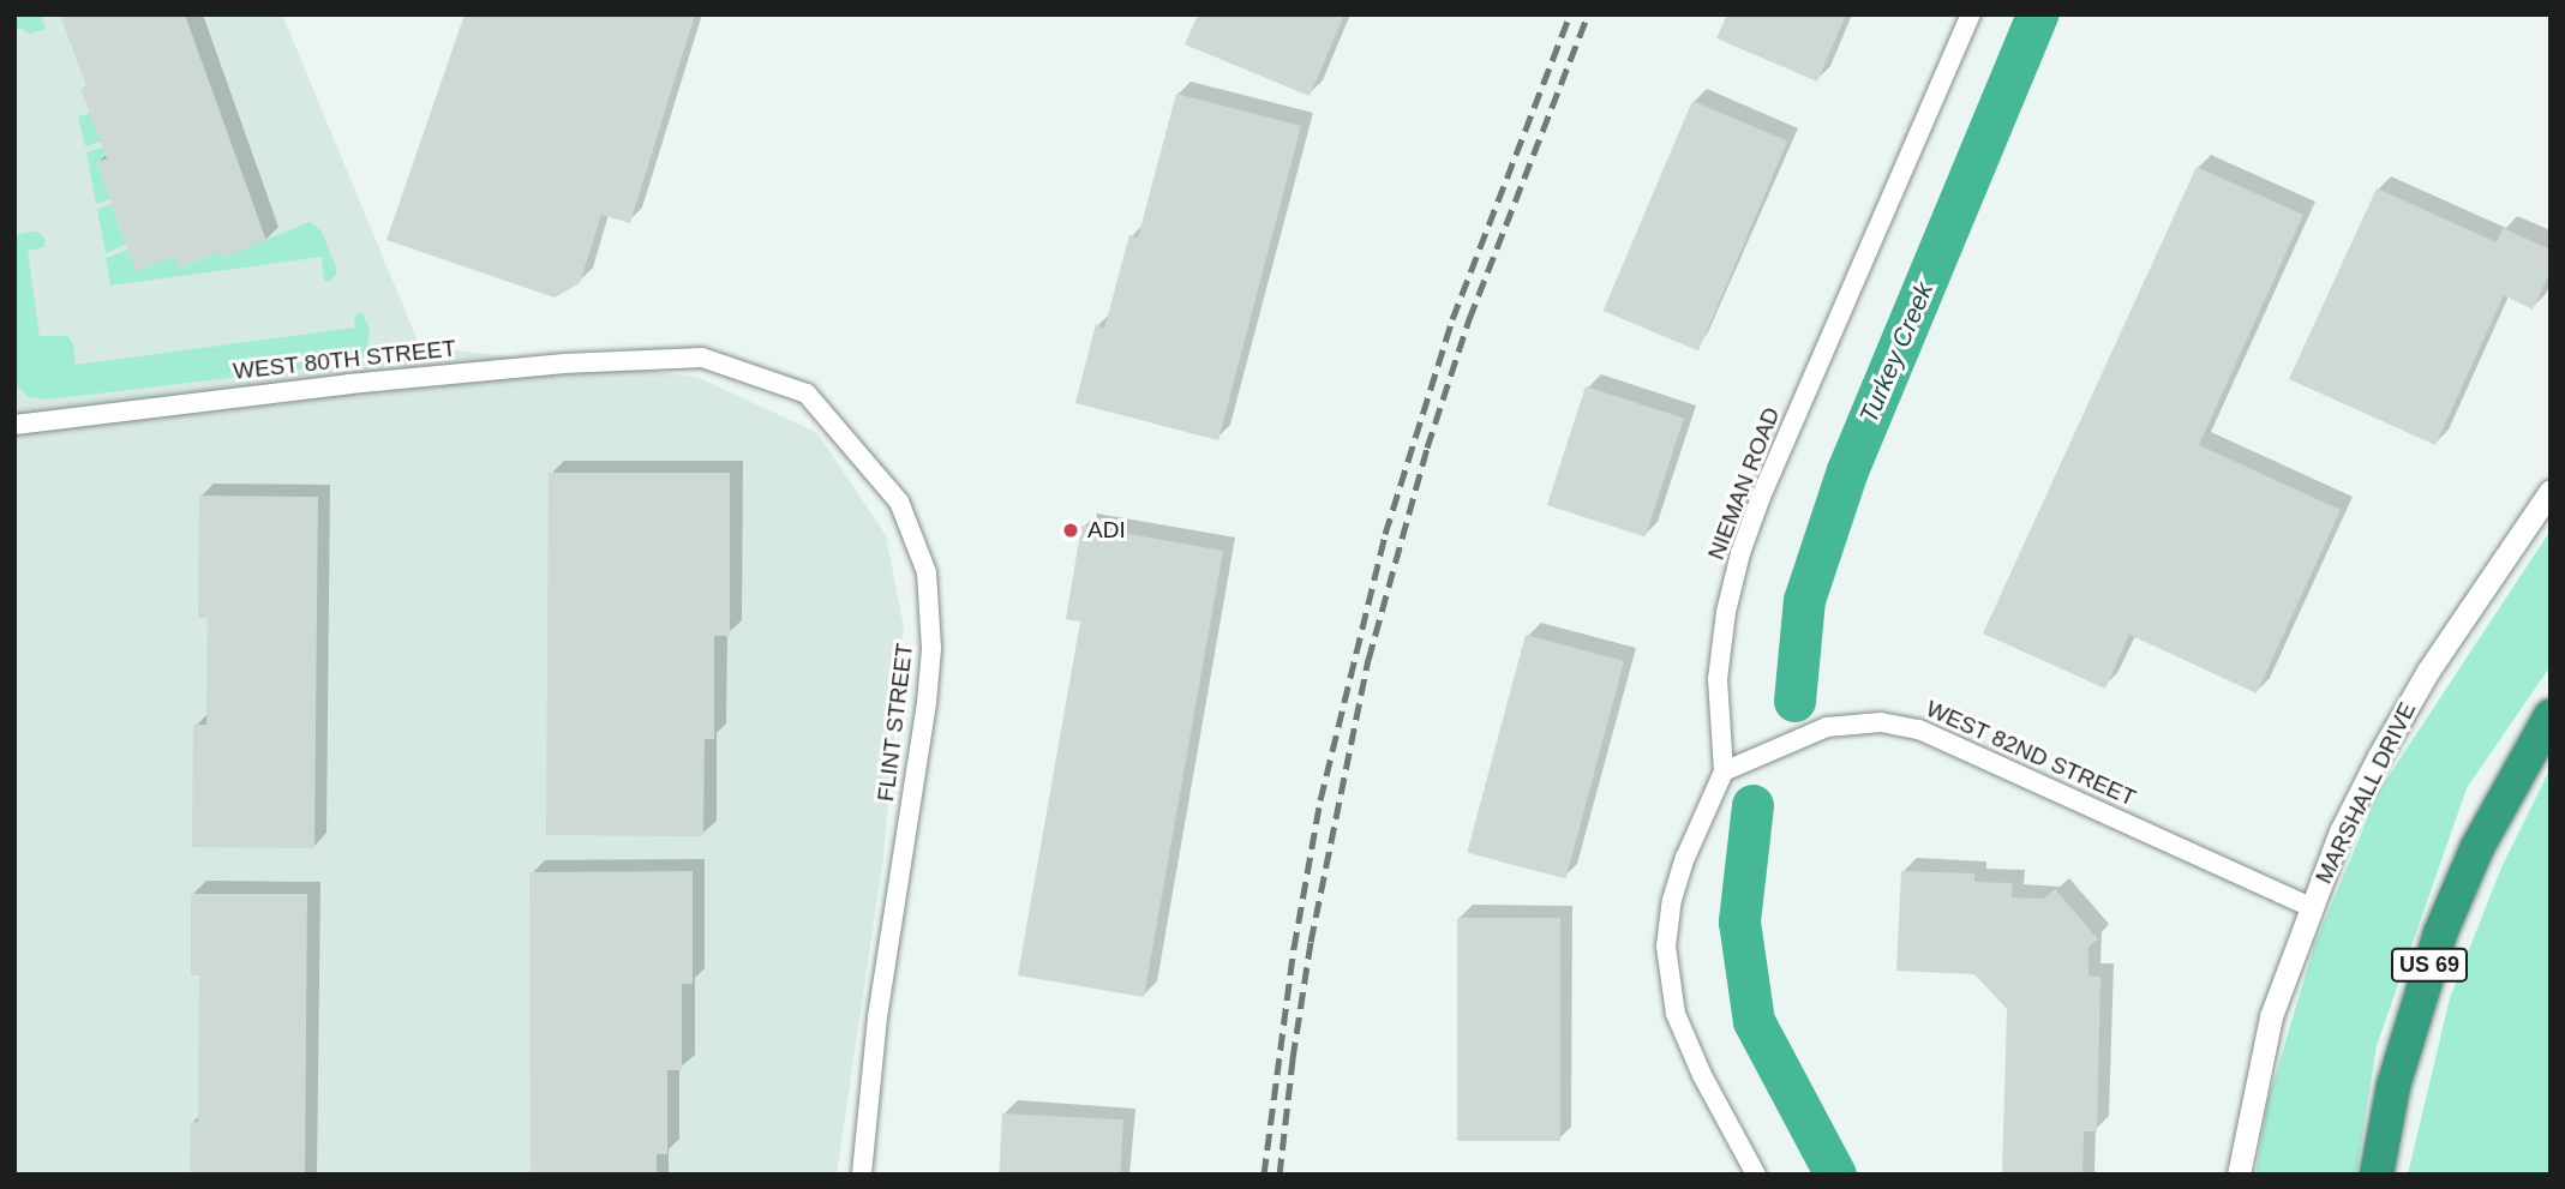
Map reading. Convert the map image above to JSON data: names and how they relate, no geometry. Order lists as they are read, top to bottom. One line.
{"streets":{"highway":["US 69"],"street":["WEST 80TH STREET","NIEMAN ROAD","FLINT STREET","WEST 82ND STREET","MARSHALL DRIVE"]},"crossings":[["WEST 80TH STREET","FLINT STREET"],["NIEMAN ROAD","WEST 82ND STREET"],["WEST 82ND STREET","MARSHALL DRIVE"]],"water":["Turkey Creek"],"places":["ADI"]}
